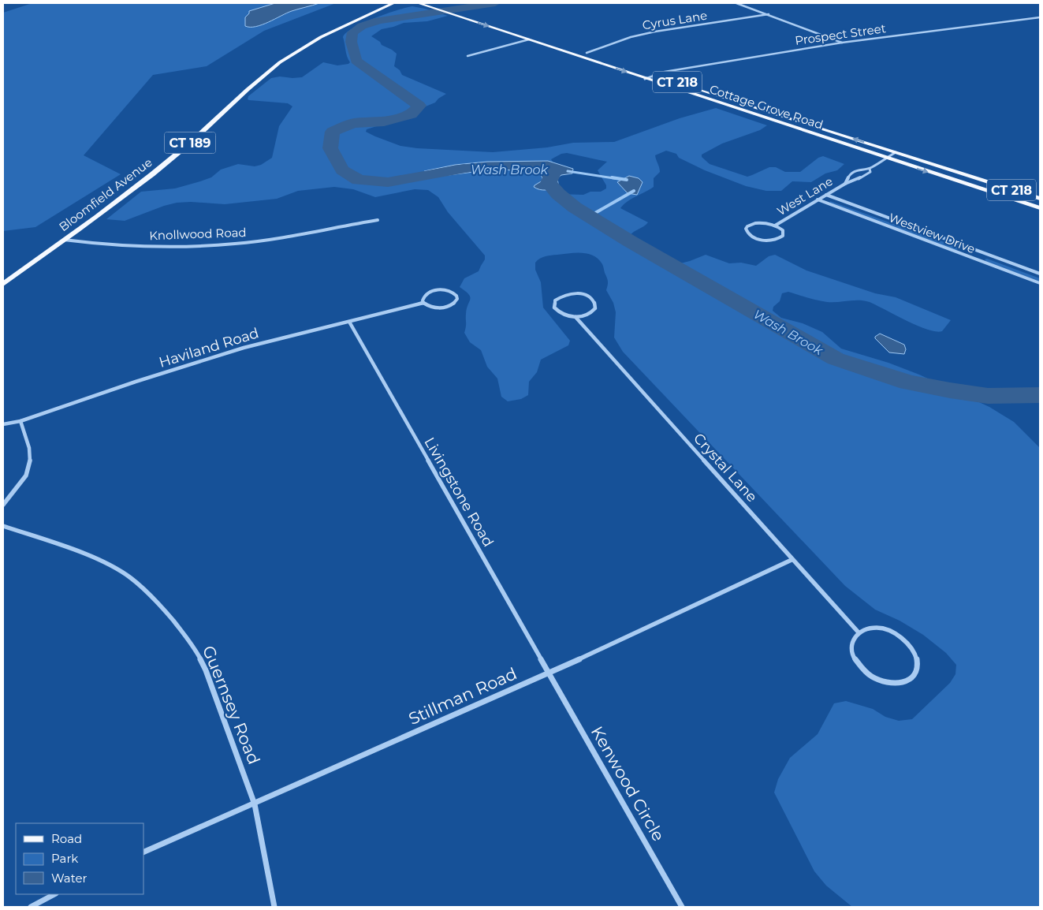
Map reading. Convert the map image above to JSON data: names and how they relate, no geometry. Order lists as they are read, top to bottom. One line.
{"streets":{"main road":["CT 218","Cottage Grove Road","CT 189","Bloomfield Avenue"],"street":["Cyrus Lane","Prospect Street","West Lane","Westview Drive","Knollwood Road","Haviland Road","Crystal Lane","Livingstone Road","Stillman Road","Guernsey Road","Kenwood Circle"]},"crossings":[["Cyrus Lane","Cottage Grove Road"],["Prospect Street","Cottage Grove Road"],["Cottage Grove Road","West Lane"],["Bloomfield Avenue","Knollwood Road"],["West Lane","Westview Drive"],["Haviland Road","Livingstone Road"],["Crystal Lane","Stillman Road"],["Livingstone Road","Stillman Road"],["Livingstone Road","Kenwood Circle"],["Stillman Road","Guernsey Road"],["Stillman Road","Kenwood Circle"]],"water":["Wash Brook"],"legend":["Road","Park","Water"]}
